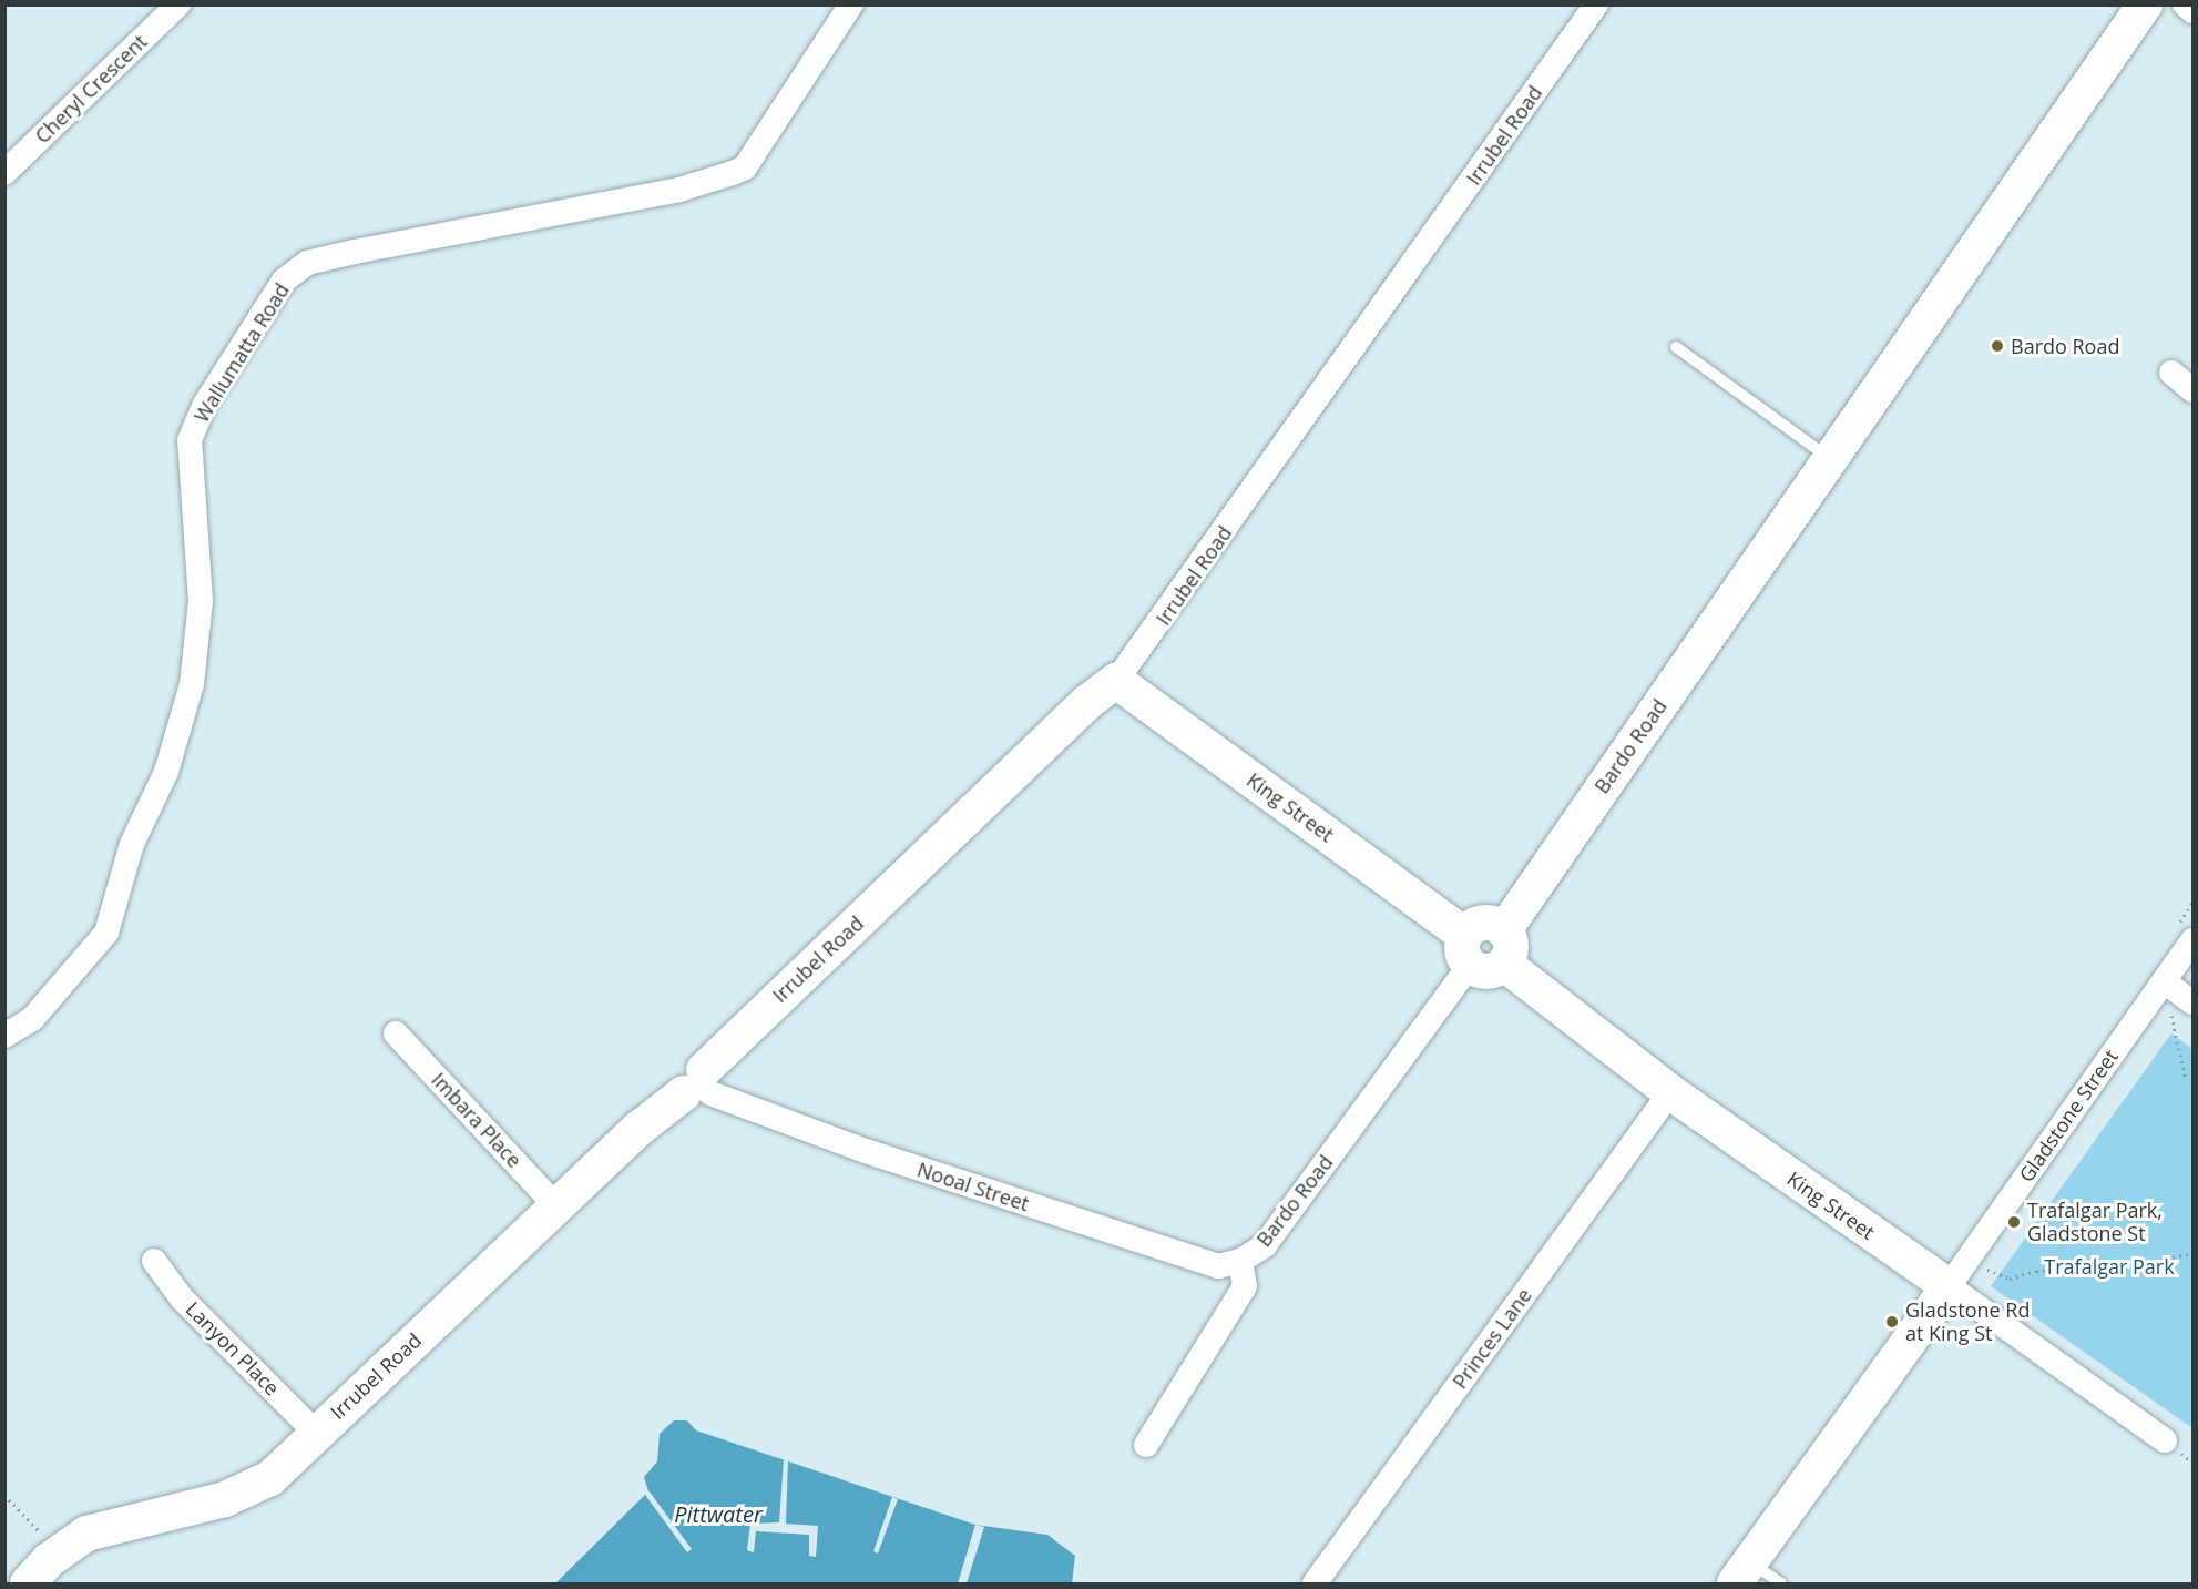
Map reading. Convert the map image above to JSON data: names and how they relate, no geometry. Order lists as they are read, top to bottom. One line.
{"streets":{"street":["Cheryl Crescent","Irrubel Road","Wallumatta Road","Bardo Road","King Street","Gladstone Street","Imbara Place","Nooal Street","Princes Lane","Lanyon Place"]},"crossings":[["Irrubel Road","King Street"],["Irrubel Road","Imbara Place"],["Irrubel Road","Nooal Street"],["Irrubel Road","Lanyon Place"],["Bardo Road","King Street"],["Bardo Road","Nooal Street"],["King Street","Gladstone Street"],["King Street","Princes Lane"]],"water":["Pittwater"],"parks":["Trafalgar Park"],"places":["Bardo Road","Trafalgar Park, Gladstone St","Gladstone Rd at King St"]}
